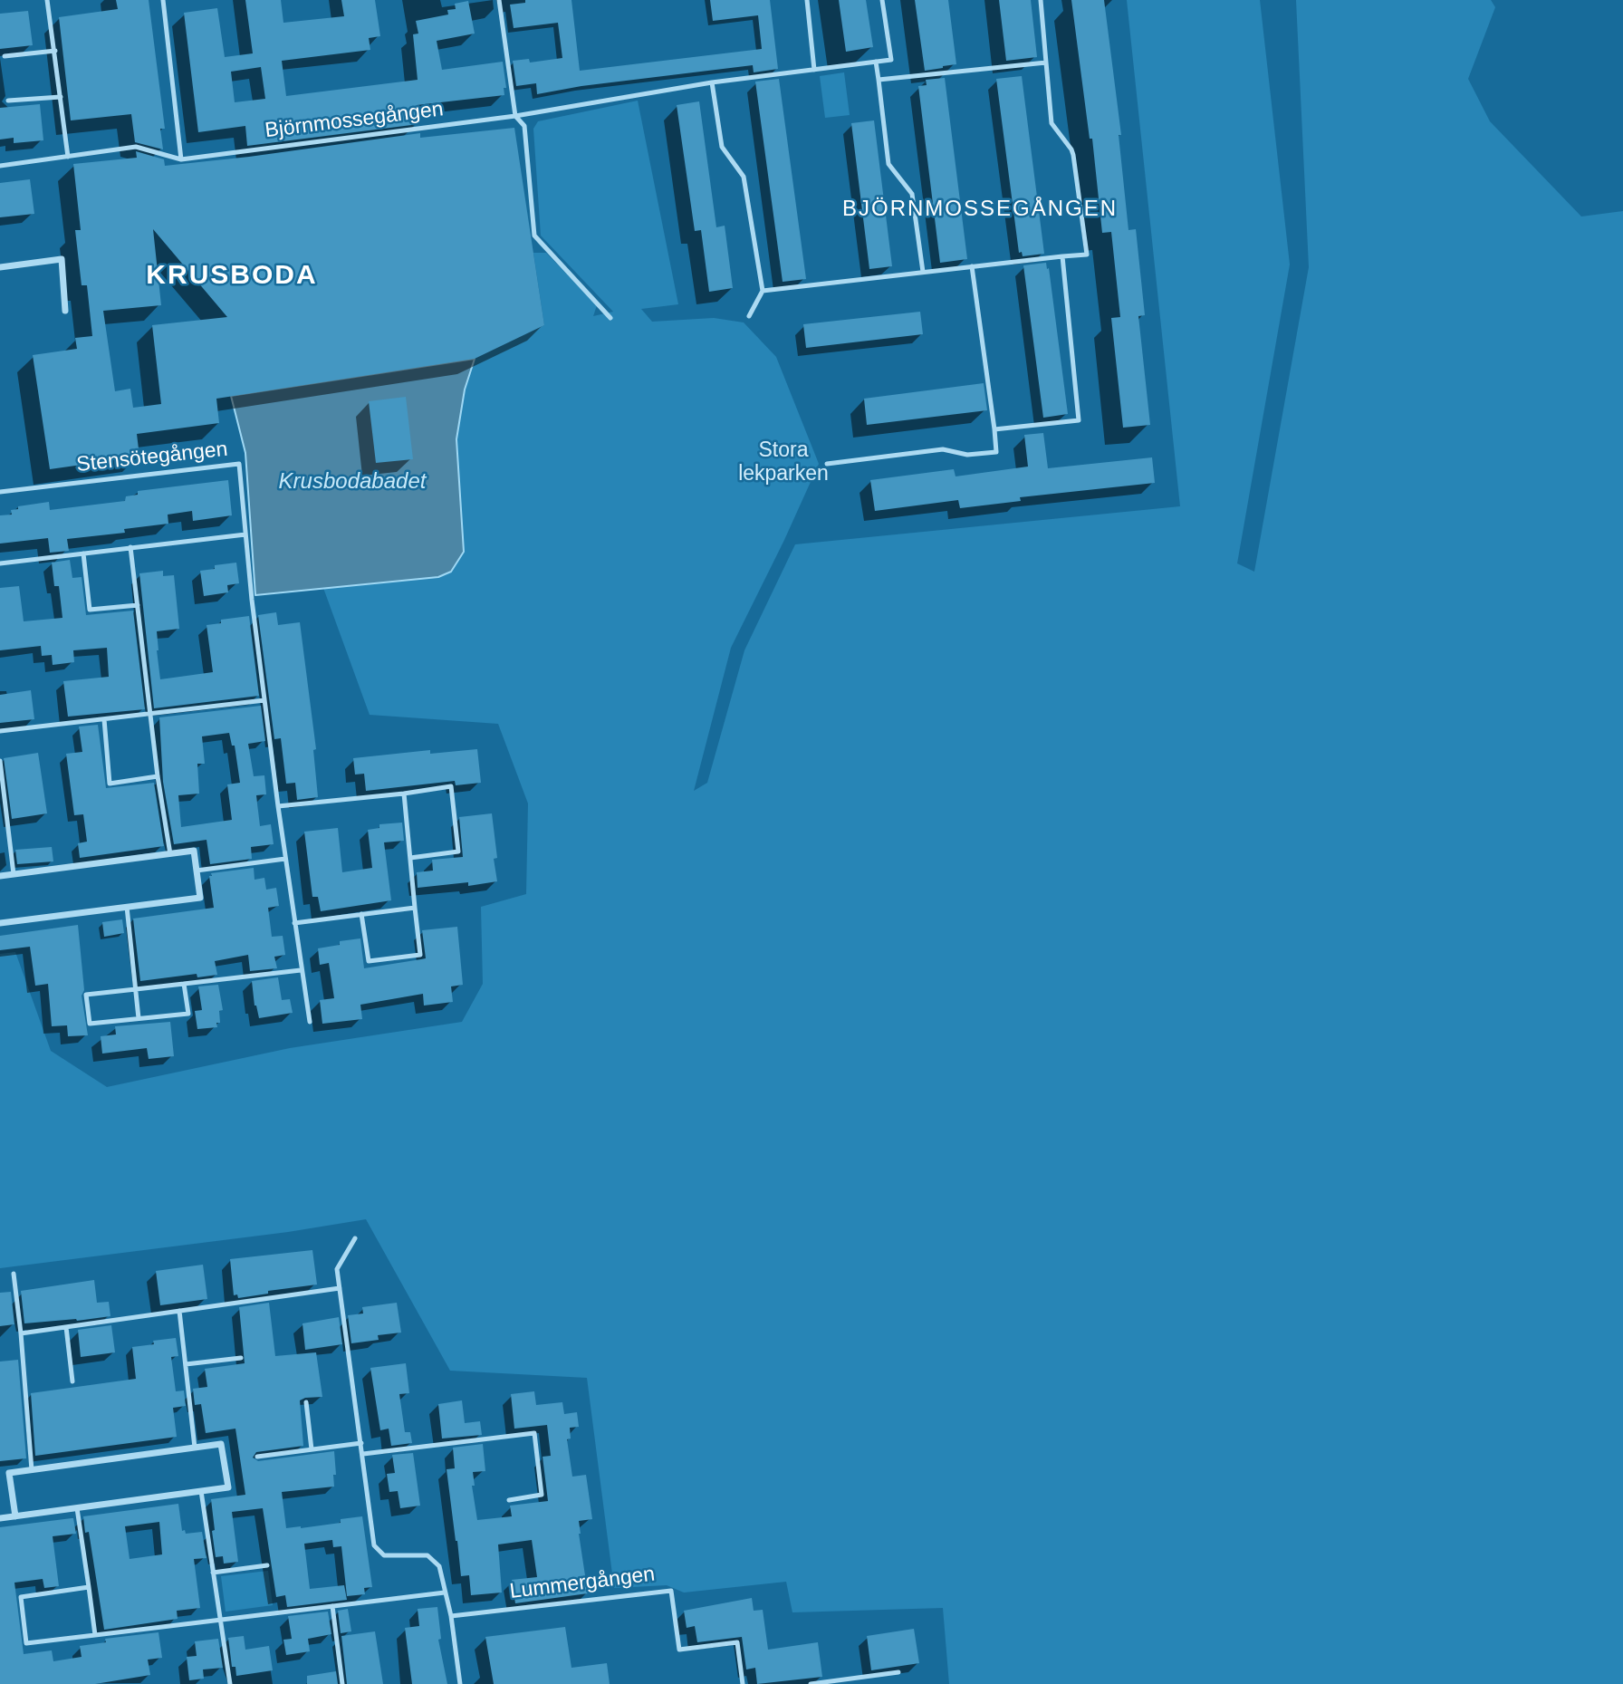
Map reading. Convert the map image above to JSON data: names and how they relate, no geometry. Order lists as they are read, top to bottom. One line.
{"streets":{"lane":["Björnmossegången","Stensötegången","Lummergången"]},"districts":["BJÖRNMOSSEGÅNGEN","KRUSBODA"],"water":["Krusbodabadet"],"parks":["Stora lekparken"]}
